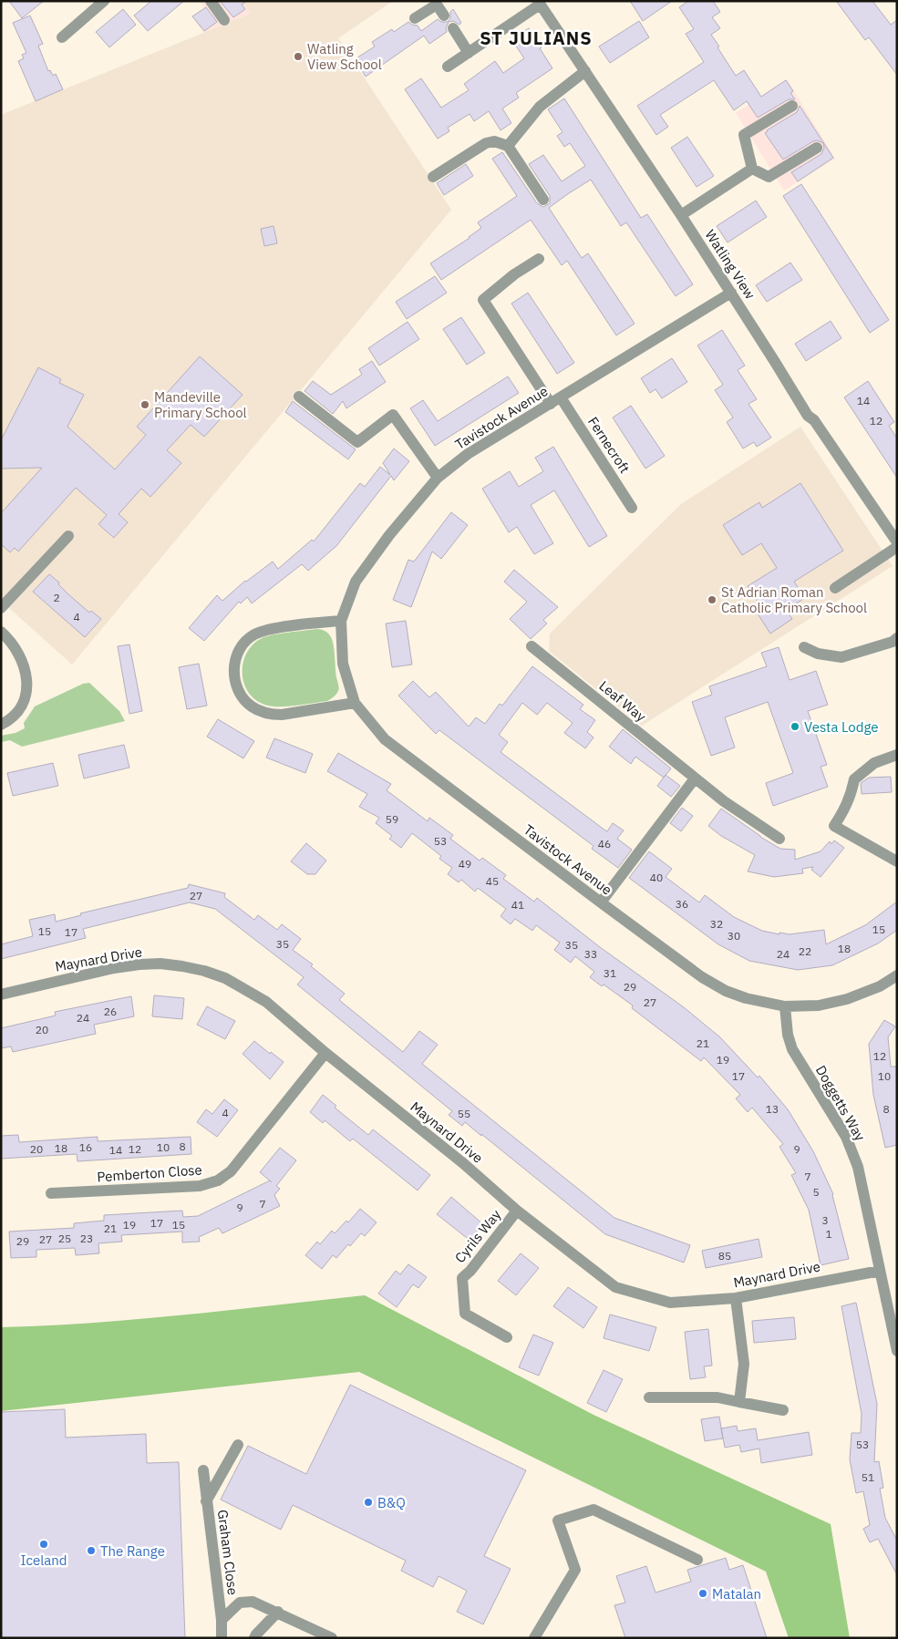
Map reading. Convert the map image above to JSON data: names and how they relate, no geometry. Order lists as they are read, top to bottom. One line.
{"streets":{"street":["Watling View","Tavistock Avenue","Fernecroft","Leaf Way","Maynard Drive","Doggetts Way","Pemberton Close","Cyrils Way","Graham Close"]},"crossings":[["Watling View","Tavistock Avenue"],["Tavistock Avenue","Fernecroft"],["Tavistock Avenue","Doggetts Way"],["Maynard Drive","Doggetts Way"],["Maynard Drive","Pemberton Close"],["Maynard Drive","Cyrils Way"]],"districts":["ST JULIANS"],"places":["Watling View School","Mandeville Primary School","St Adrian Roman Catholic Primary School","Vesta Lodge","B&Q","Iceland","The Range","Matalan"],"house_numbers":["14","12","2","4","59","53","46","49","40","45","27","36","41","32","15","15","17","30","35","35","18","22","33","24","31","29","27","26","24","20","21","12","19","17","10","13","8","4","55","8","16","10","18","20","12","9","14","7","5","7","9","3","17","19","15","21","1","25","23","27","29","85","53","51"]}
